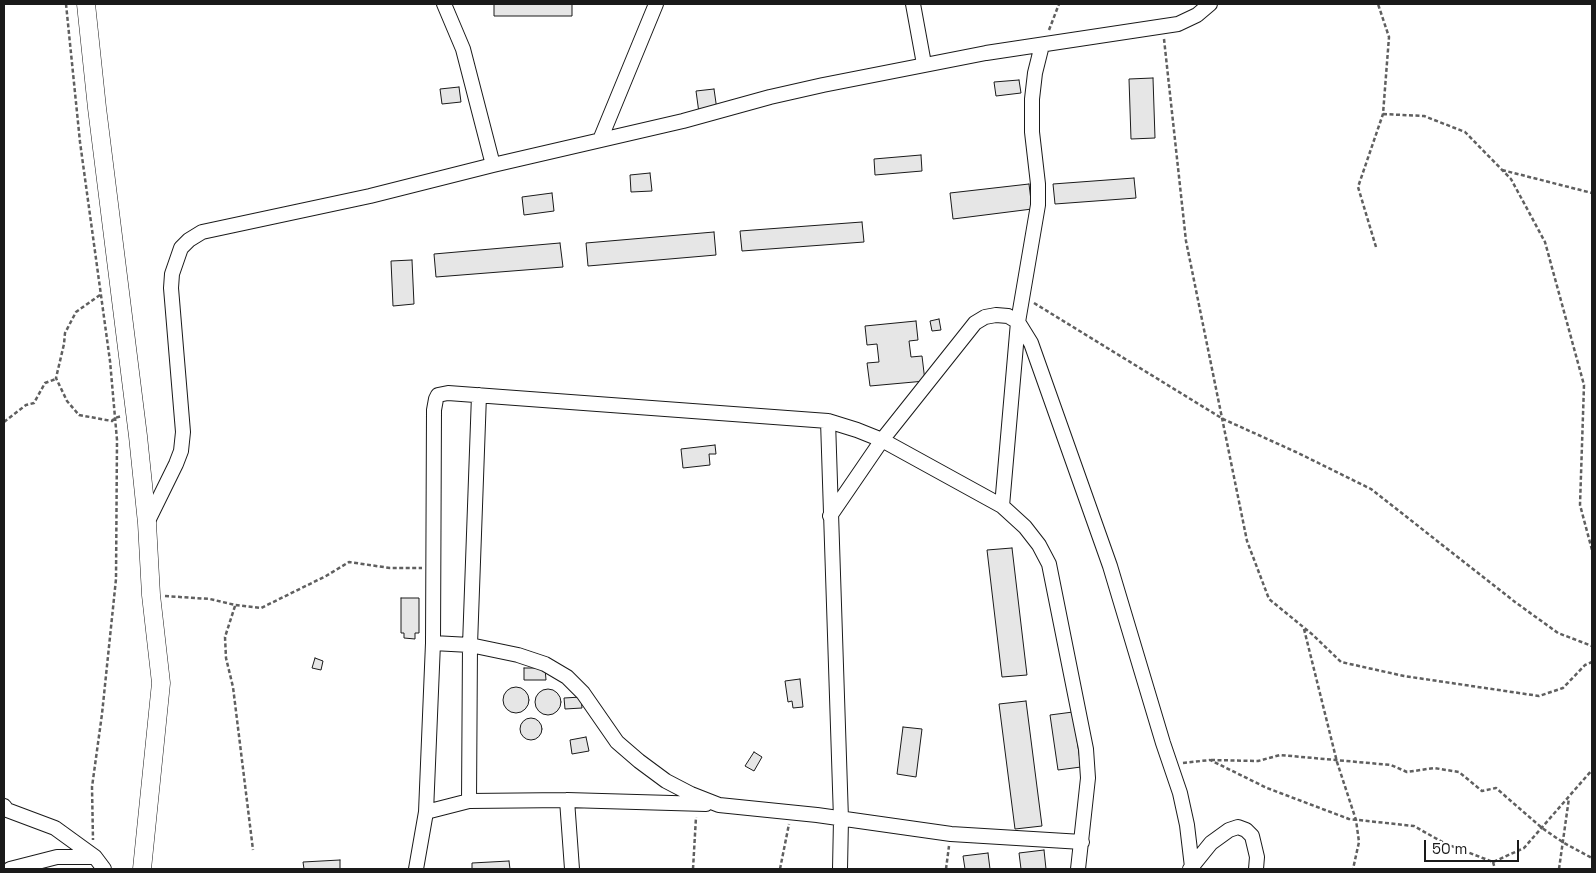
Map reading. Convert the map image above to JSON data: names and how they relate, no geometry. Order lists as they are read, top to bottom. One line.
{"scale_bar":"50 m"}
